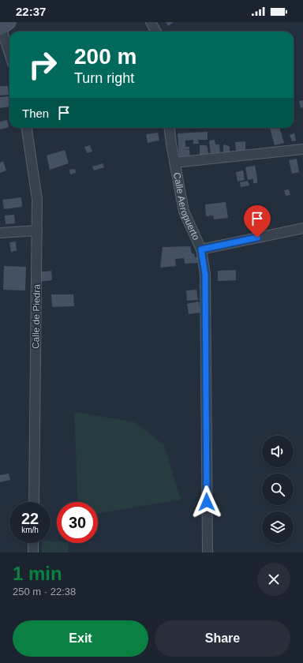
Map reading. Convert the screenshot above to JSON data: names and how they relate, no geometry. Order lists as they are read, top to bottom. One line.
{"streets":{"street":["Calle Aeropuerto","Calle de Piedra"]},"page":{"status":"22:37","turn":["200 m","Turn right"],"then":"Then","speed":"22 km/h","limit":"30","heading":["1 min","250 m · 22:38"],"buttons":["Exit","Share"]}}
